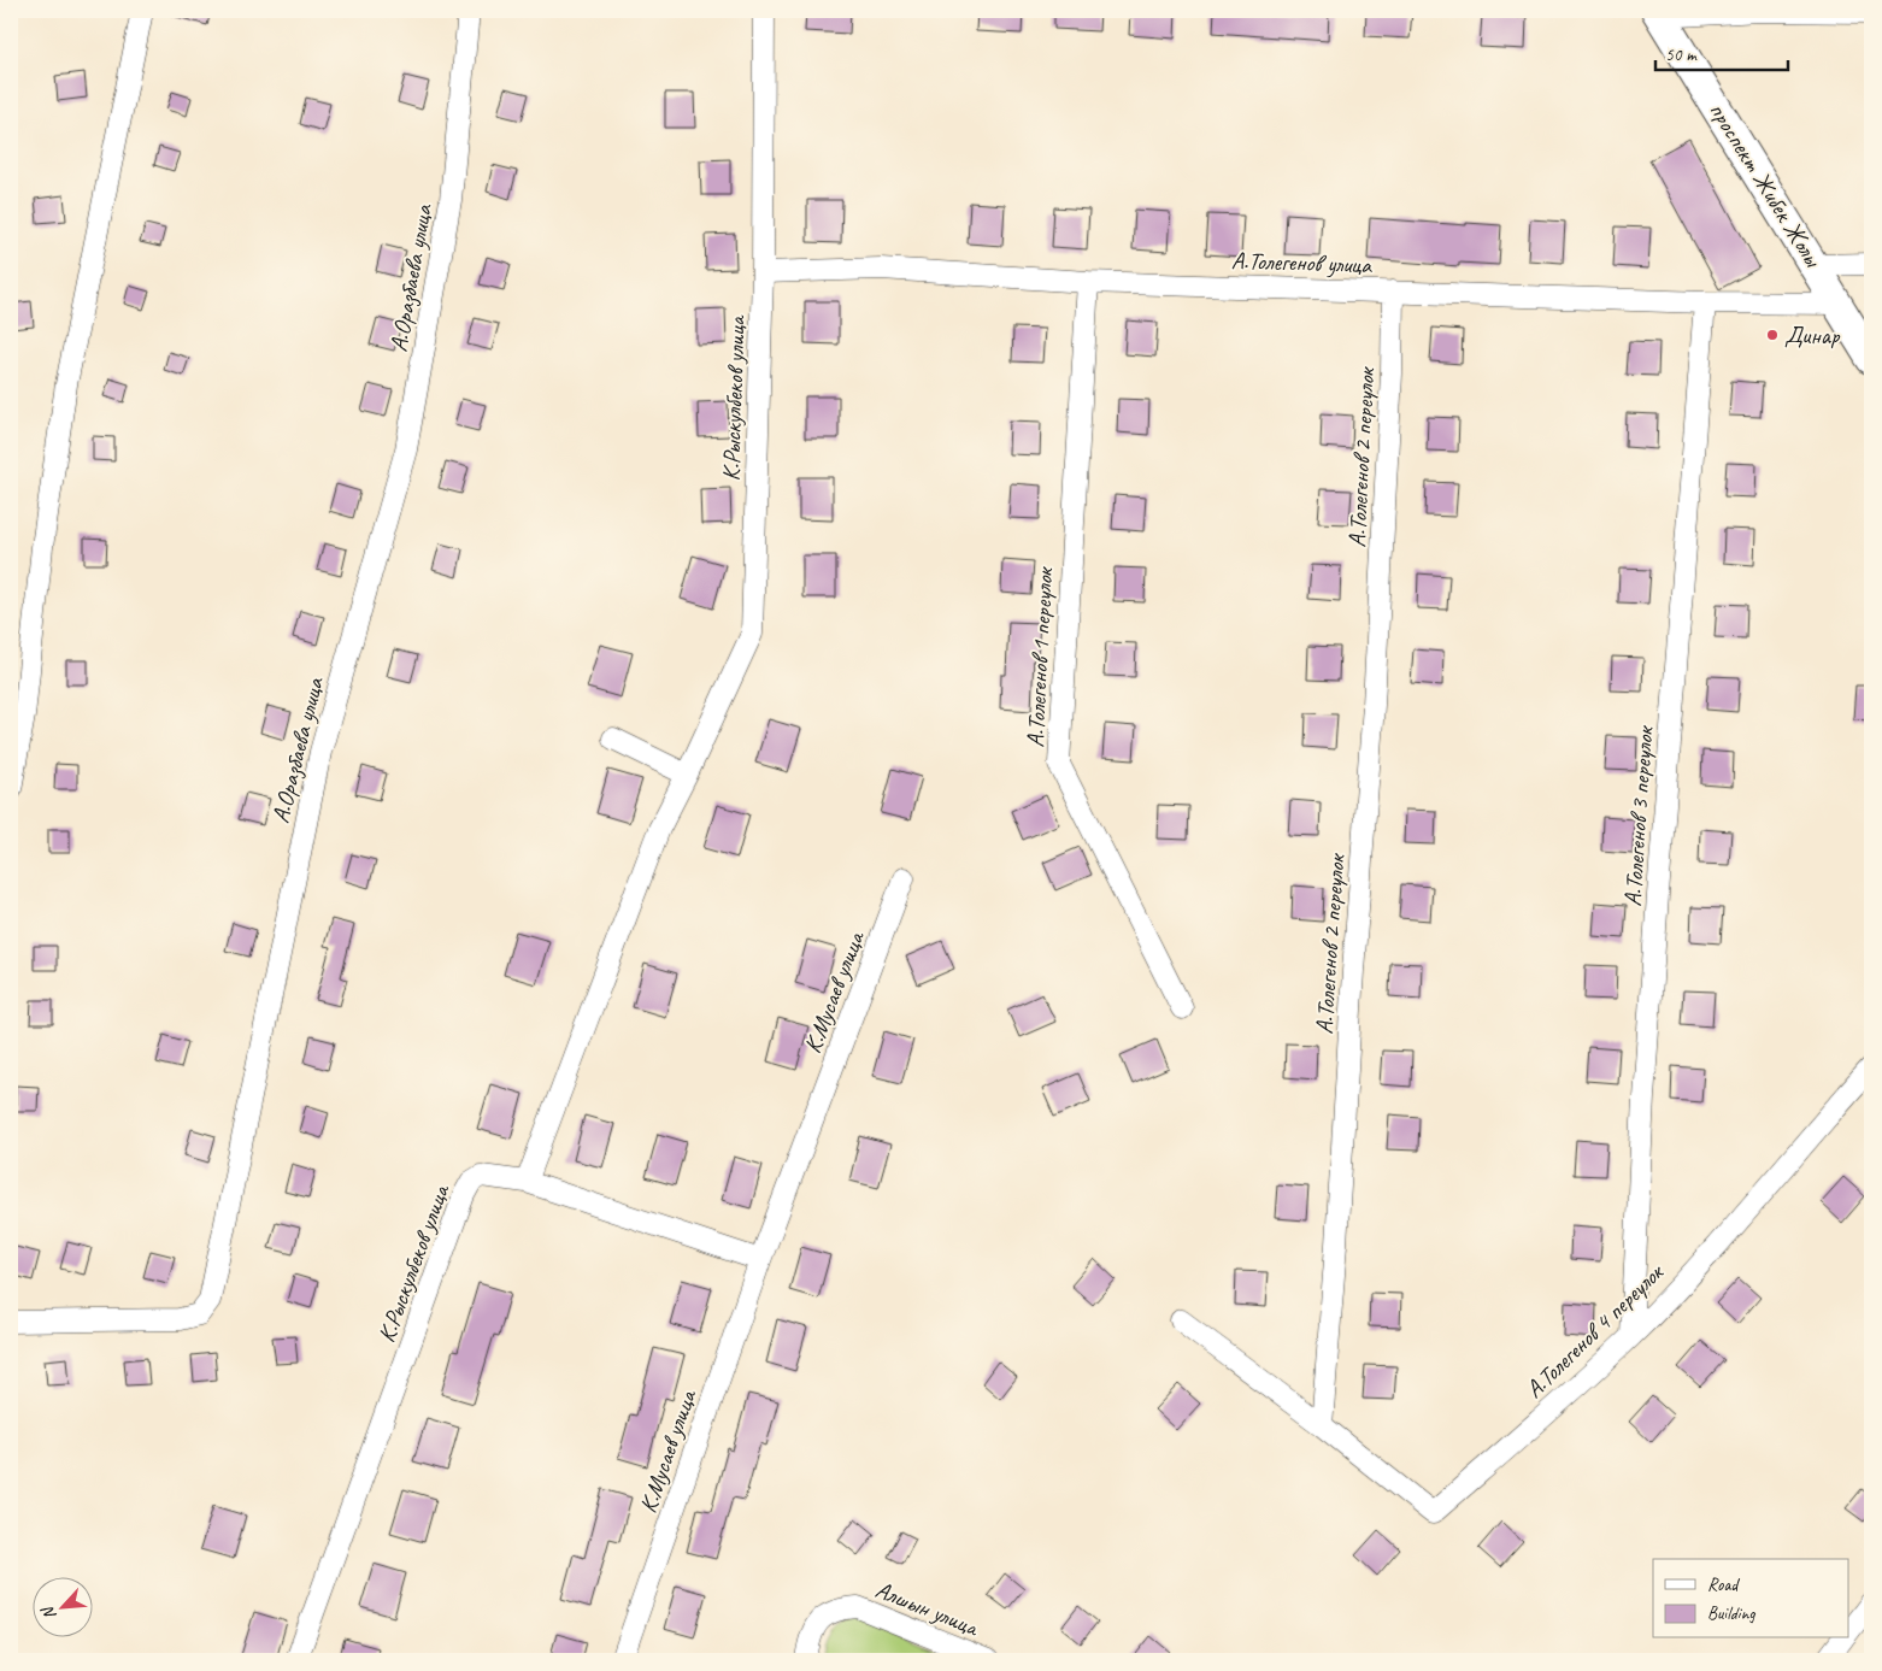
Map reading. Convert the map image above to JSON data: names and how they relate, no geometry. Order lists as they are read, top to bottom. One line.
{"streets":{"main road":["проспект Жибек Жолы"],"street":["А.Толегенов улица","А.Оразбаева улица","К.Рыскулбеков улица","А.Толегенов 2 переулок","А.Толегенов 1 переулок","А.Толегенов 3 переулок","К.Мусаев улица","А.Толегенов 4 переулок","Алшын улица"]},"crossings":[["проспект Жибек Жолы","А.Толегенов улица"],["А.Толегенов улица","К.Рыскулбеков улица"],["А.Толегенов улица","А.Толегенов 2 переулок"],["А.Толегенов улица","А.Толегенов 1 переулок"],["А.Толегенов улица","А.Толегенов 3 переулок"],["А.Толегенов 2 переулок","А.Толегенов 4 переулок"],["А.Толегенов 3 переулок","А.Толегенов 4 переулок"]],"places":["Динар"],"legend":["Road","Building"],"scale_bar":"50 m","north":"bottom left"}
